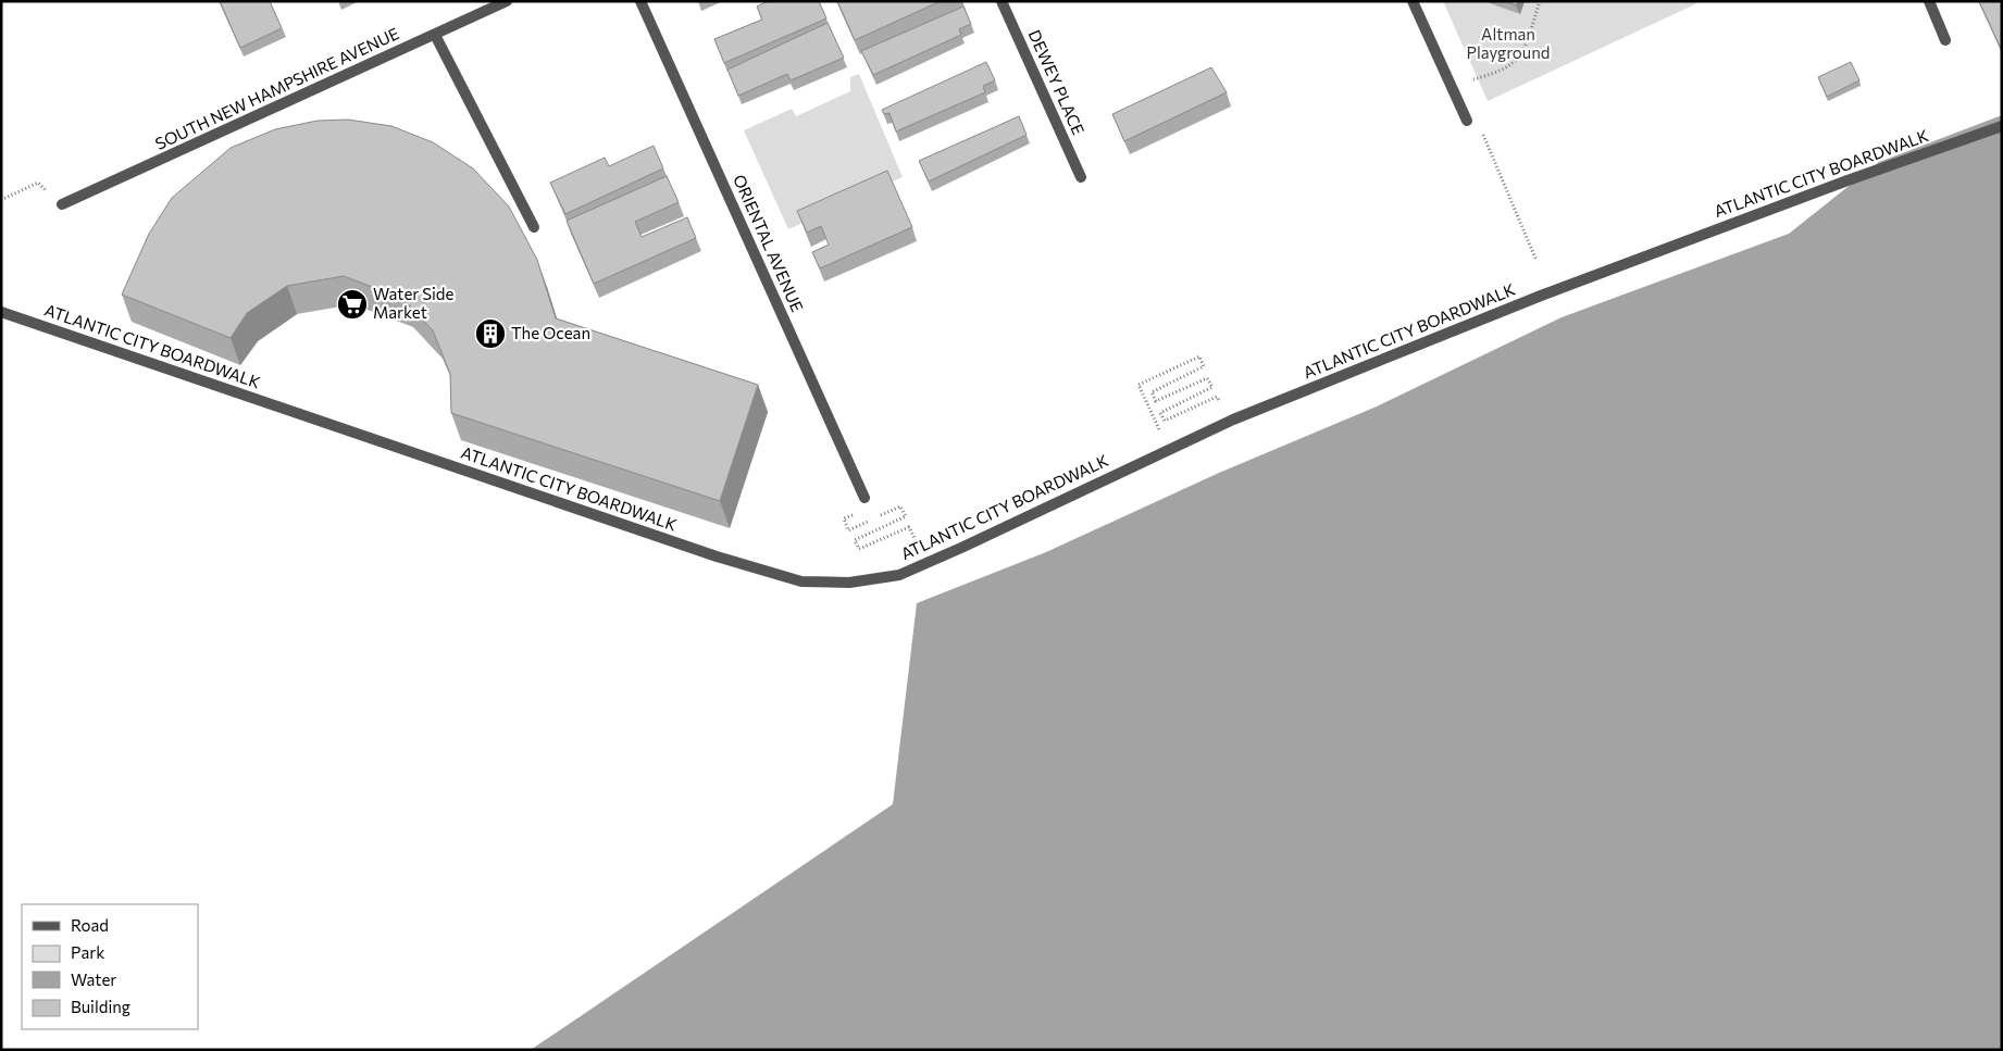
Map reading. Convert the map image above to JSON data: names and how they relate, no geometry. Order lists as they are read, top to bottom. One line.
{"streets":{"street":["DEWEY PLACE","SOUTH NEW HAMPSHIRE AVENUE","ATLANTIC CITY BOARDWALK","ORIENTAL AVENUE"]},"parks":["Altman Playground"],"places":{"supermarket":["Water Side Market"],"building":["The Ocean"]},"legend":["Road","Park","Water","Building"]}
